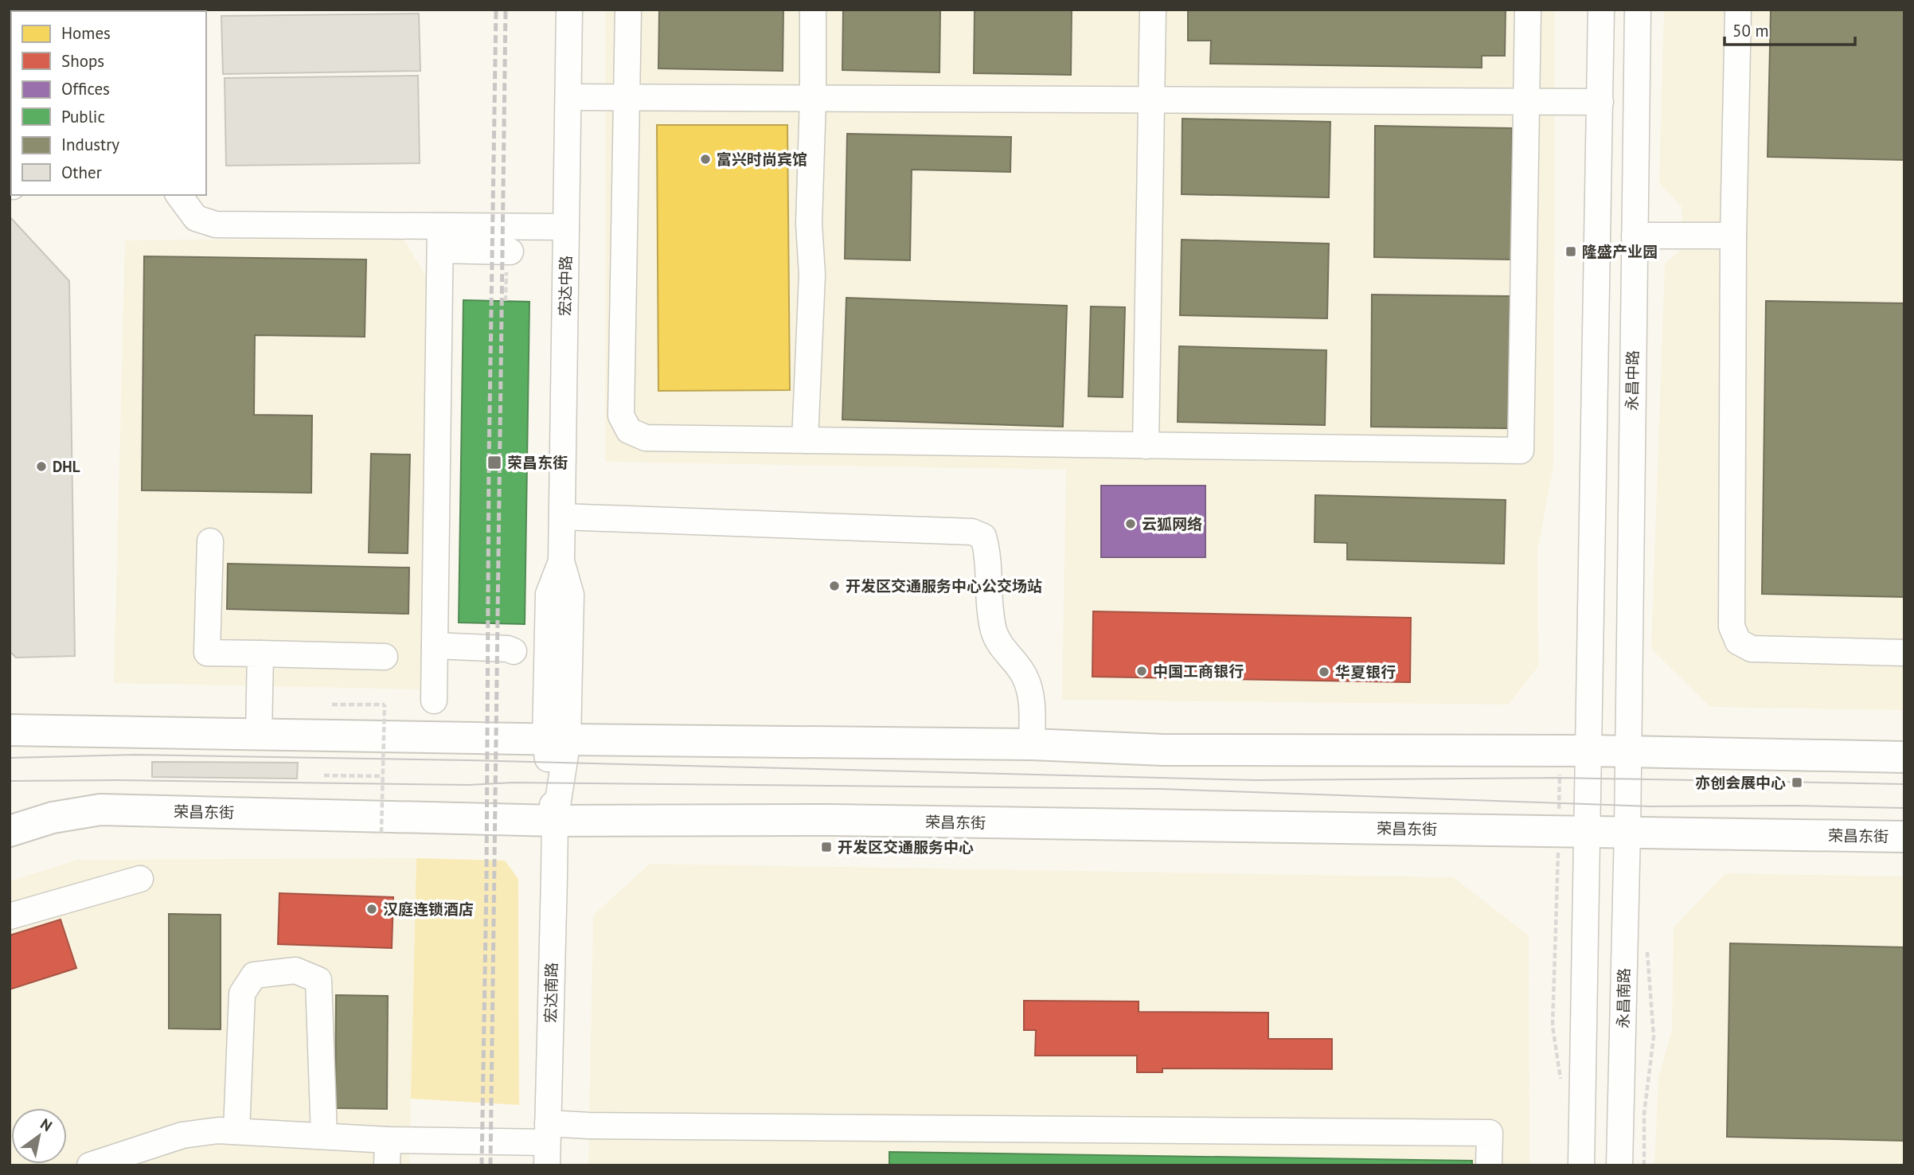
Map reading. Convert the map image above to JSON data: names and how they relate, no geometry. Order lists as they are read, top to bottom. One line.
{"streets":{"main road":["荣昌东街"],"street":["宏达中路","永昌中路","宏达南路","永昌南路"]},"crossings":[["宏达中路","宏达南路"],["永昌中路","荣昌东街"],["永昌中路","永昌南路"],["荣昌东街","宏达南路"],["荣昌东街","永昌南路"]],"places":{"other":["富兴时尚宾馆","DHL","云狐网络","开发区交通服务中心公交场站","中国工商银行","华夏银行","汉庭连锁酒店"],"transit":["隆盛产业园","荣昌东街","亦创会展中心","开发区交通服务中心"]},"legend":["Homes","Shops","Offices","Public","Industry","Other"],"scale_bar":"50 m","north":"top right"}
